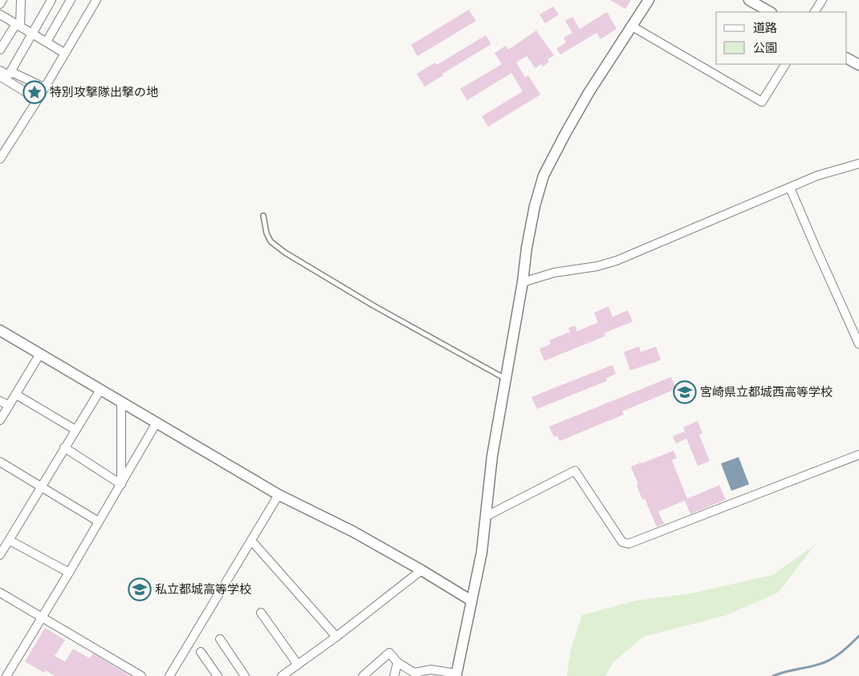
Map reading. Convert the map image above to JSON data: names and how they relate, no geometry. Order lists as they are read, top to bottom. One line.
{"places":{"place":["特別攻撃隊出撃の地"],"school or university":["宮崎県立都城西高等学校","私立都城高等学校"]},"legend":["道路","公園"]}
